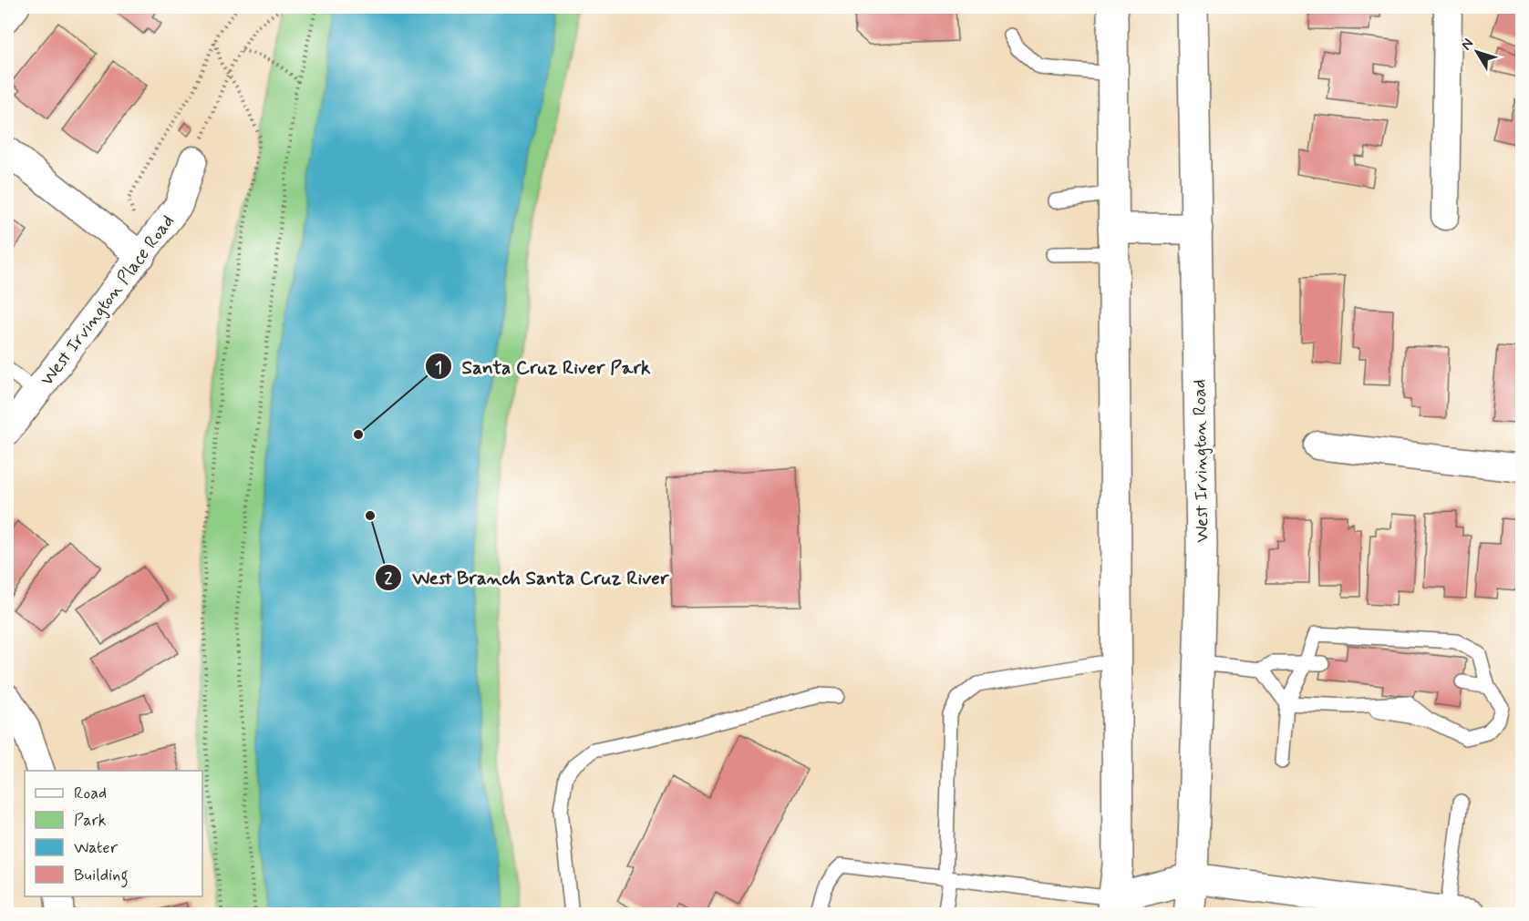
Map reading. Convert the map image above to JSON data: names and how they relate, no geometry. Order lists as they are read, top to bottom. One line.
{"streets":{"main road":["West Irvington Road"],"street":["West Irvington Place Road"]},"places":["Santa Cruz River Park","West Branch Santa Cruz River"],"legend":["Road","Park","Water","Building"],"north":"top left"}
